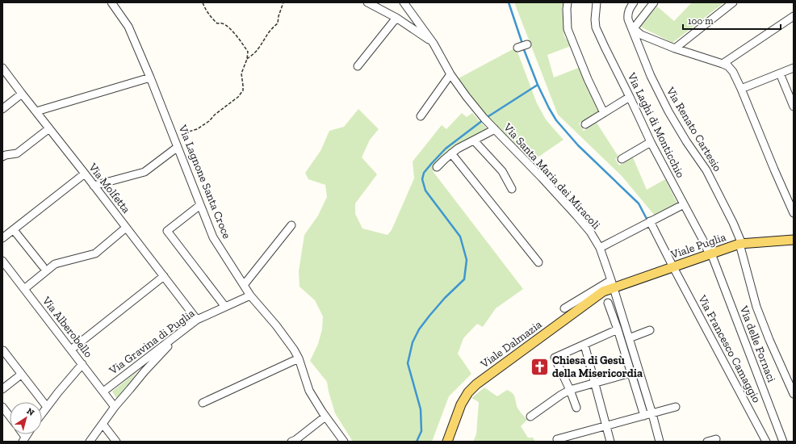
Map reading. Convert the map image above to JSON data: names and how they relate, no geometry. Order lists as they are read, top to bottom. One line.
{"streets":{"main road":["Viale Puglia","Viale Dalmazia"],"street":["Via Laghi di Monticchio","Via Renato Cartesio","Via Santa Maria dei Miracoli","Via Lagnone Santa Croce","Via Molfetta","Via Alberobello","Via Gravina di Puglia","Via delle Fornaci","Via Francesco Camaggio"]},"crossings":[["Via Laghi di Monticchio","Viale Puglia"],["Via Laghi di Monticchio","Via delle Fornaci"],["Via Renato Cartesio","Viale Puglia"],["Via Santa Maria dei Miracoli","Viale Puglia"],["Via Santa Maria dei Miracoli","Viale Dalmazia"],["Via Lagnone Santa Croce","Via Gravina di Puglia"],["Via Molfetta","Via Gravina di Puglia"],["Viale Puglia","Viale Dalmazia"],["Viale Puglia","Via delle Fornaci"],["Viale Puglia","Via Francesco Camaggio"],["Via Alberobello","Via Gravina di Puglia"]],"places":{"church":["Chiesa di Gesù della Misericordia"]},"scale_bar":"100 m","north":"top right"}
